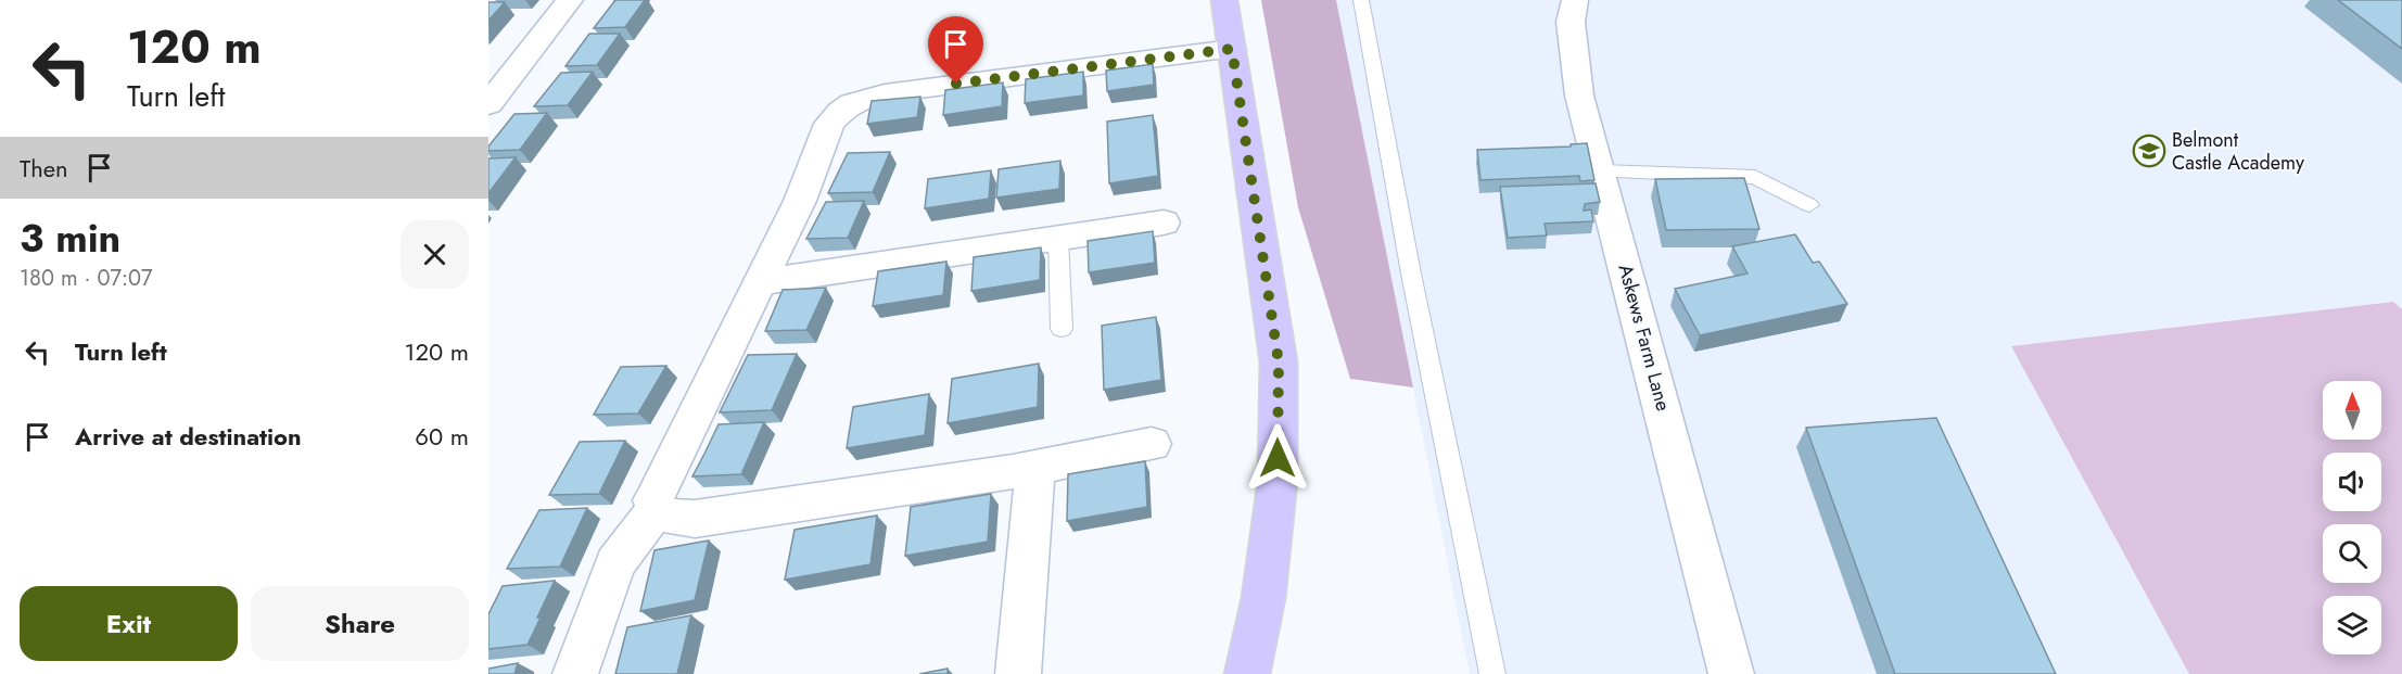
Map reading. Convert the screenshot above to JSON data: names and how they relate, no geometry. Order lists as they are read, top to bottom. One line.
{"streets":{"street":["Askews Farm Lane"]},"places":{"school or university":["Belmont Castle Academy"]},"north":"top","page":{"turn":["120 m","Turn left"],"then":"Then","heading":["3 min","180 m · 07:07"],"list":[{"name":"Turn left","value":"120 m"},{"name":"Arrive at destination","value":"60 m"}],"buttons":["Exit","Share"]}}
